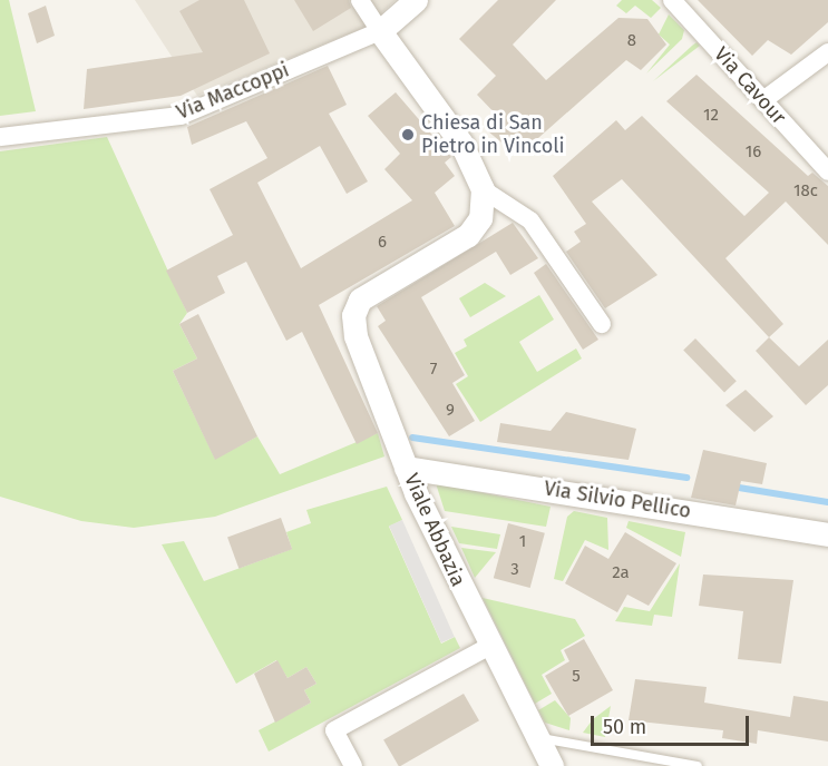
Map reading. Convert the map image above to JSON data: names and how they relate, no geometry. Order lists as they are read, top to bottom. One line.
{"streets":{"street":["Via Cavour","Via Maccoppi","Via Silvio Pellico","Viale Abbazia"]},"crossings":[["Via Silvio Pellico","Viale Abbazia"]],"places":["Chiesa di San Pietro in Vincoli"],"house_numbers":["8","12","16","18c","6","7","9","1","3","2a","5"],"scale_bar":"50 m"}
